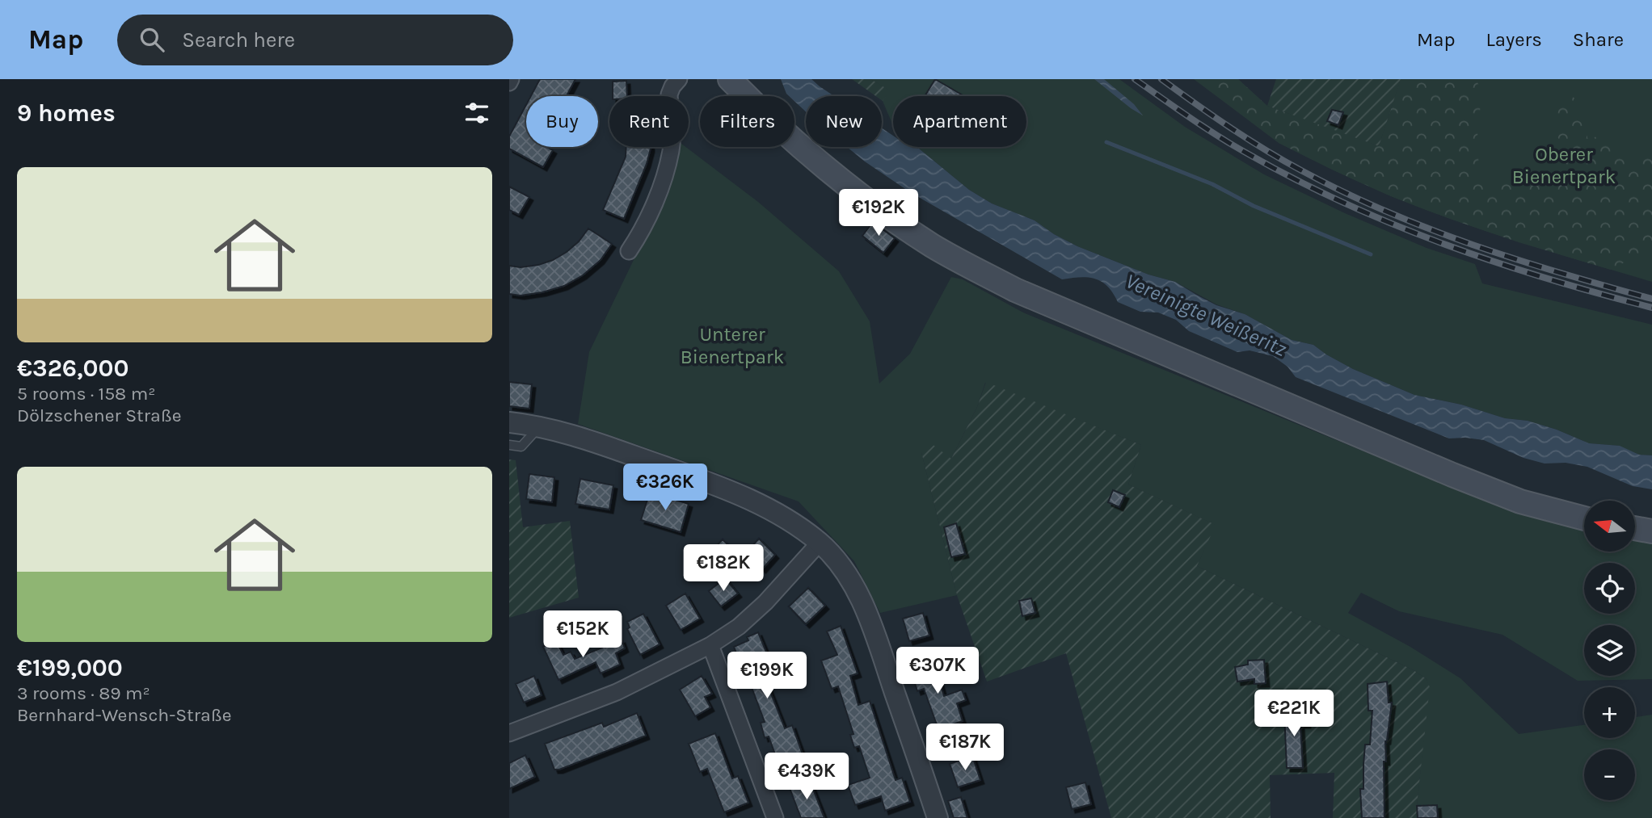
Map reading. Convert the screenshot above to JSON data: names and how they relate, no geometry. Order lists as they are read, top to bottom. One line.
{"water":["Vereinigte Weißeritz"],"parks":["Oberer Bienertpark","Unterer Bienertpark"],"north":"left","page":{"header":"Map","search":"Search here","nav":["Map","Layers","Share"],"heading":"9 homes","chip":["Buy","Rent","Filters","New","Apartment"],"list":[{"name":"€326,000","note":"5 rooms · 158 m² · Dölzschener Straße"},{"name":"€199,000","note":"3 rooms · 89 m² · Bernhard-Wensch-Straße"}],"price":["€192K","€326K","€182K","€152K","€307K","€199K","€221K","€187K","€439K"],"map_buttons":["+","−"]}}
